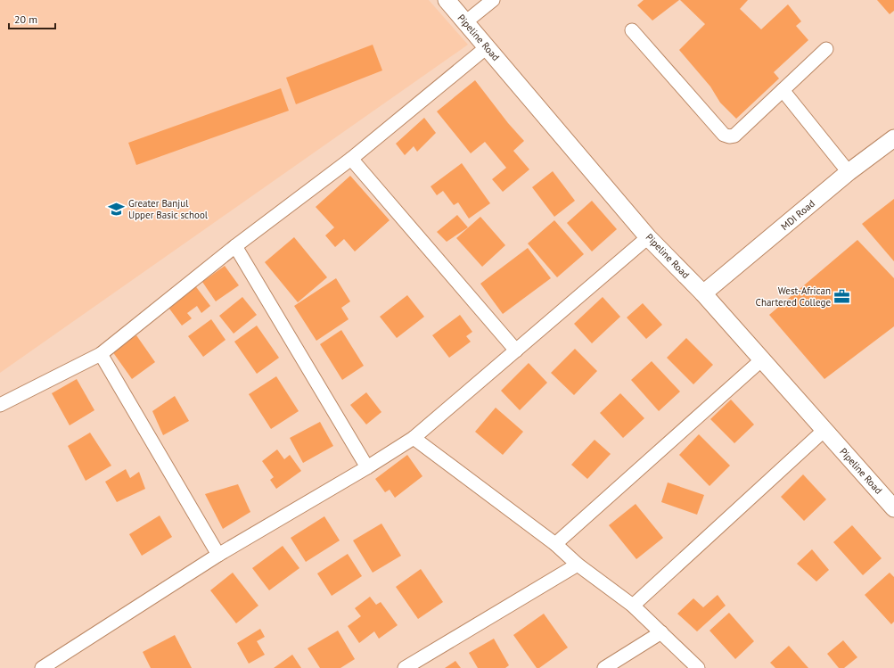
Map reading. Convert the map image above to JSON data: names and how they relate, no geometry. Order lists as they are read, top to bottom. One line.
{"streets":{"street":["Pipeline Road","MDI Road"]},"crossings":[["Pipeline Road","MDI Road"]],"places":{"school or university":["Greater Banjul Upper Basic school"],"office":["West-African Chartered College"]},"scale_bar":"20 m"}
